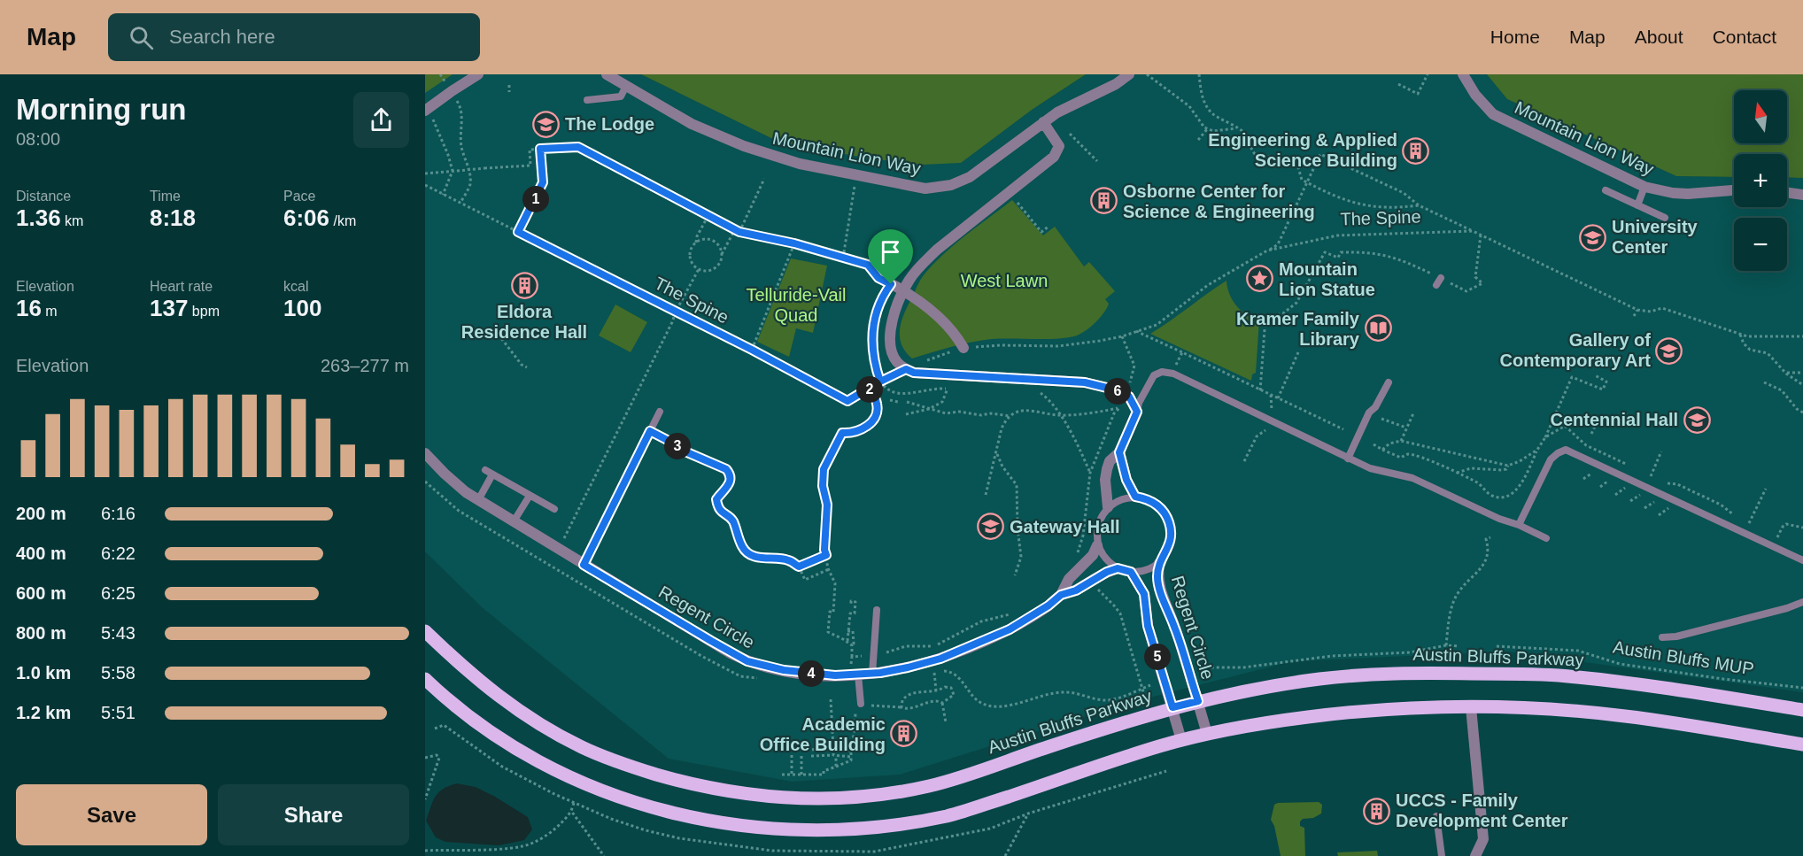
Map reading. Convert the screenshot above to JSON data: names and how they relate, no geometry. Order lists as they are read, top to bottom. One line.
{"streets":{"main road":["Austin Bluffs Parkway"],"street":["Mountain Lion Way","Regent Circle"],"path":["The Spine","Austin Bluffs MUP"]},"crossings":[["Regent Circle","Austin Bluffs Parkway"]],"parks":["West Lawn","Telluride-Vail Quad"],"places":{"school or university":["The Lodge","University Center","Gallery of Contemporary Art","Centennial Hall","Gateway Hall"],"building":["Engineering & Applied Science Building","Osborne Center for Science & Engineering","Eldora Residence Hall","Academic Office Building","UCCS - Family Development Center"],"place":["Mountain Lion Statue"],"library":["Kramer Family Library"]},"north":"top","page":{"header":"Map","search":"Search here","nav":["Home","Map","About","Contact"],"heading":["Morning run","08:00"],"map_buttons":["+","−"],"stats":[["Distance","1.36 km"],["Time","8:18"],["Pace","6:06 /km"],["Elevation","16 m"],["Heart rate","137 bpm"],["kcal","100"]],"pins":["1","2","6","3","5","4"],"chart":["Elevation","263–277 m"],"list":[{"name":"200 m","note":"6:16"},{"name":"400 m","note":"6:22"},{"name":"600 m","note":"6:25"},{"name":"800 m","note":"5:43"},{"name":"1.0 km","note":"5:58"},{"name":"1.2 km","note":"5:51"}],"buttons":["Save","Share"]}}
